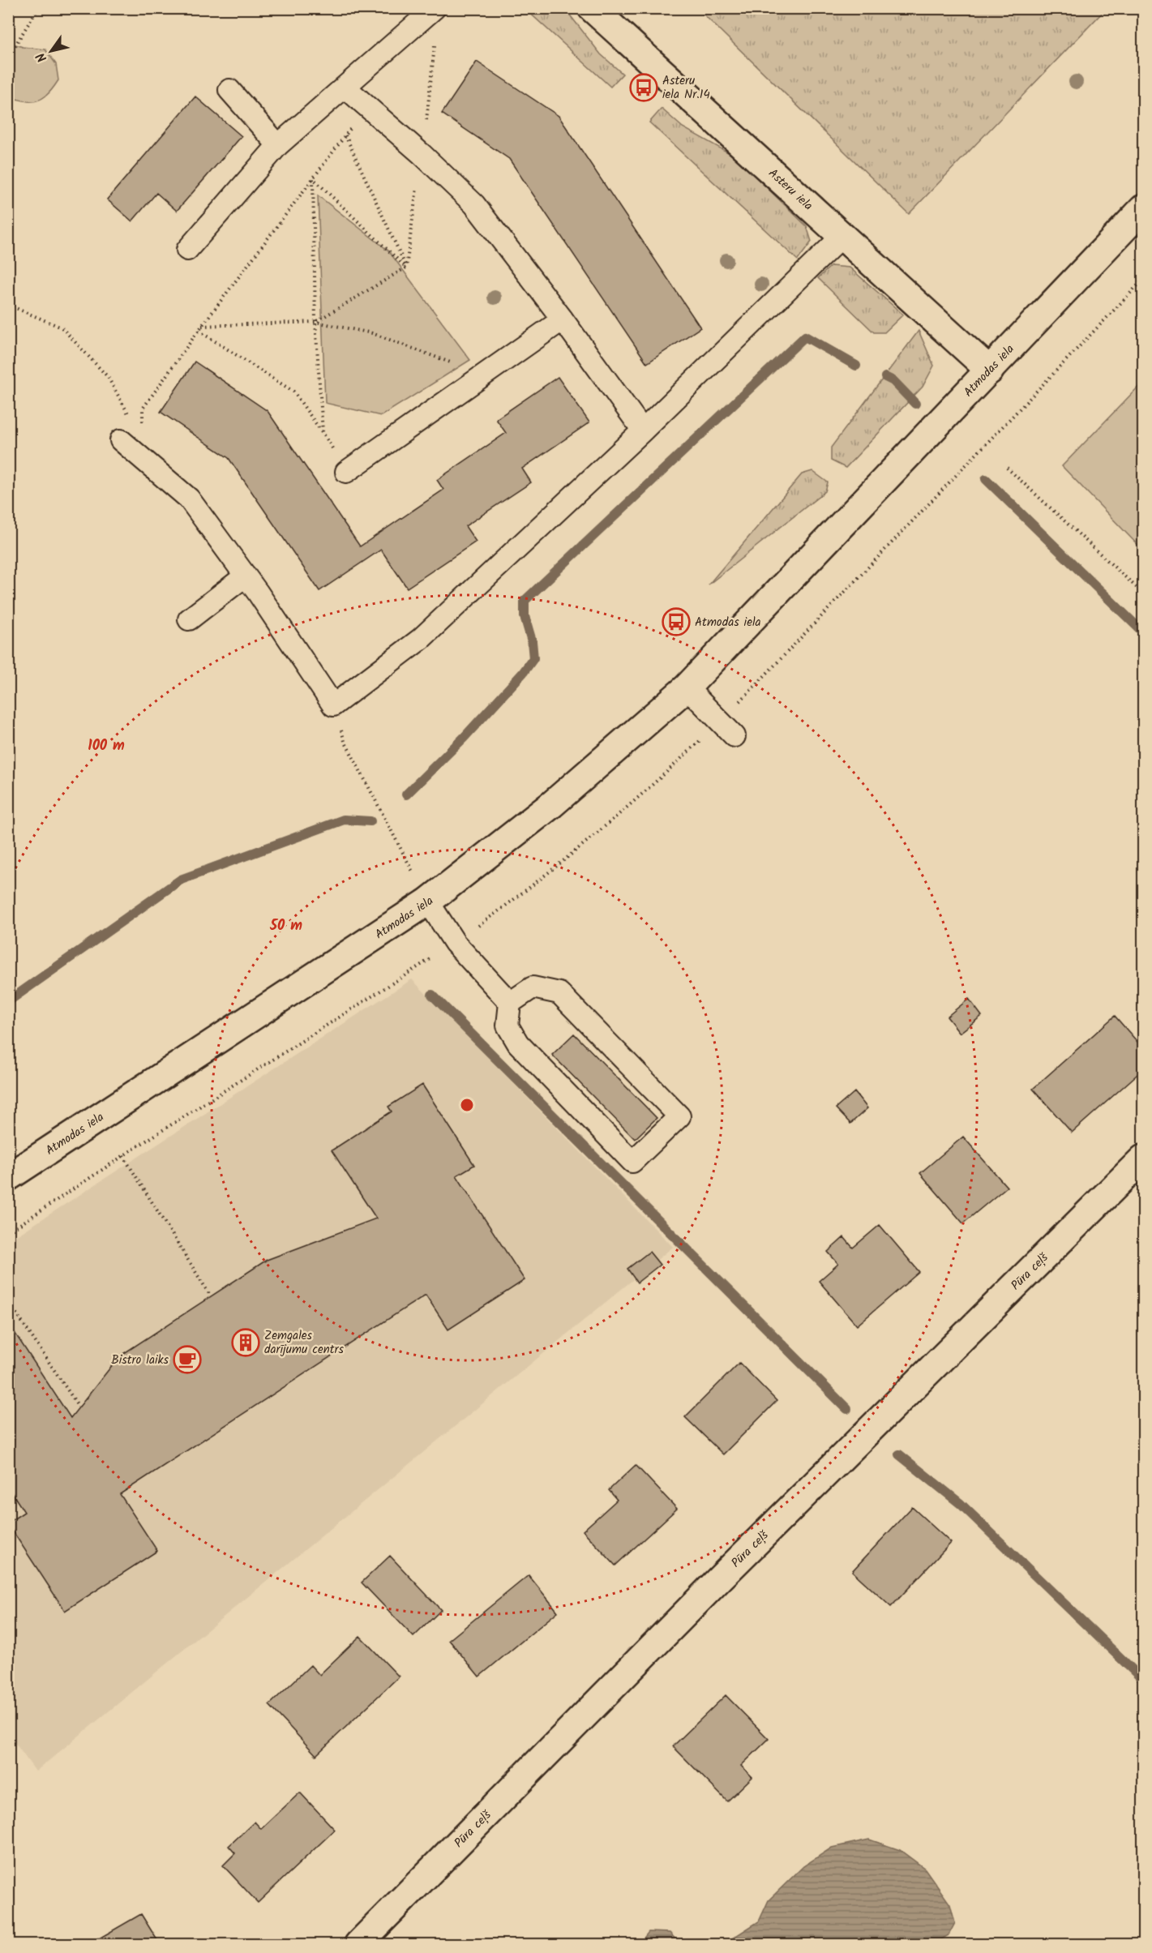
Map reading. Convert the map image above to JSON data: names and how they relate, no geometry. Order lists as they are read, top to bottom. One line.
{"streets":{"street":["Asteru iela","Atmodas iela","Pūra ceļš"]},"crossings":[["Asteru iela","Atmodas iela"]],"places":{"bus stop":["Asteru iela Nr.14","Atmodas iela"],"building":["Zemgales darījumu centrs"],"cafe":["Bistro laiks"]},"north":"bottom left","rings":["100 m","50 m"]}
